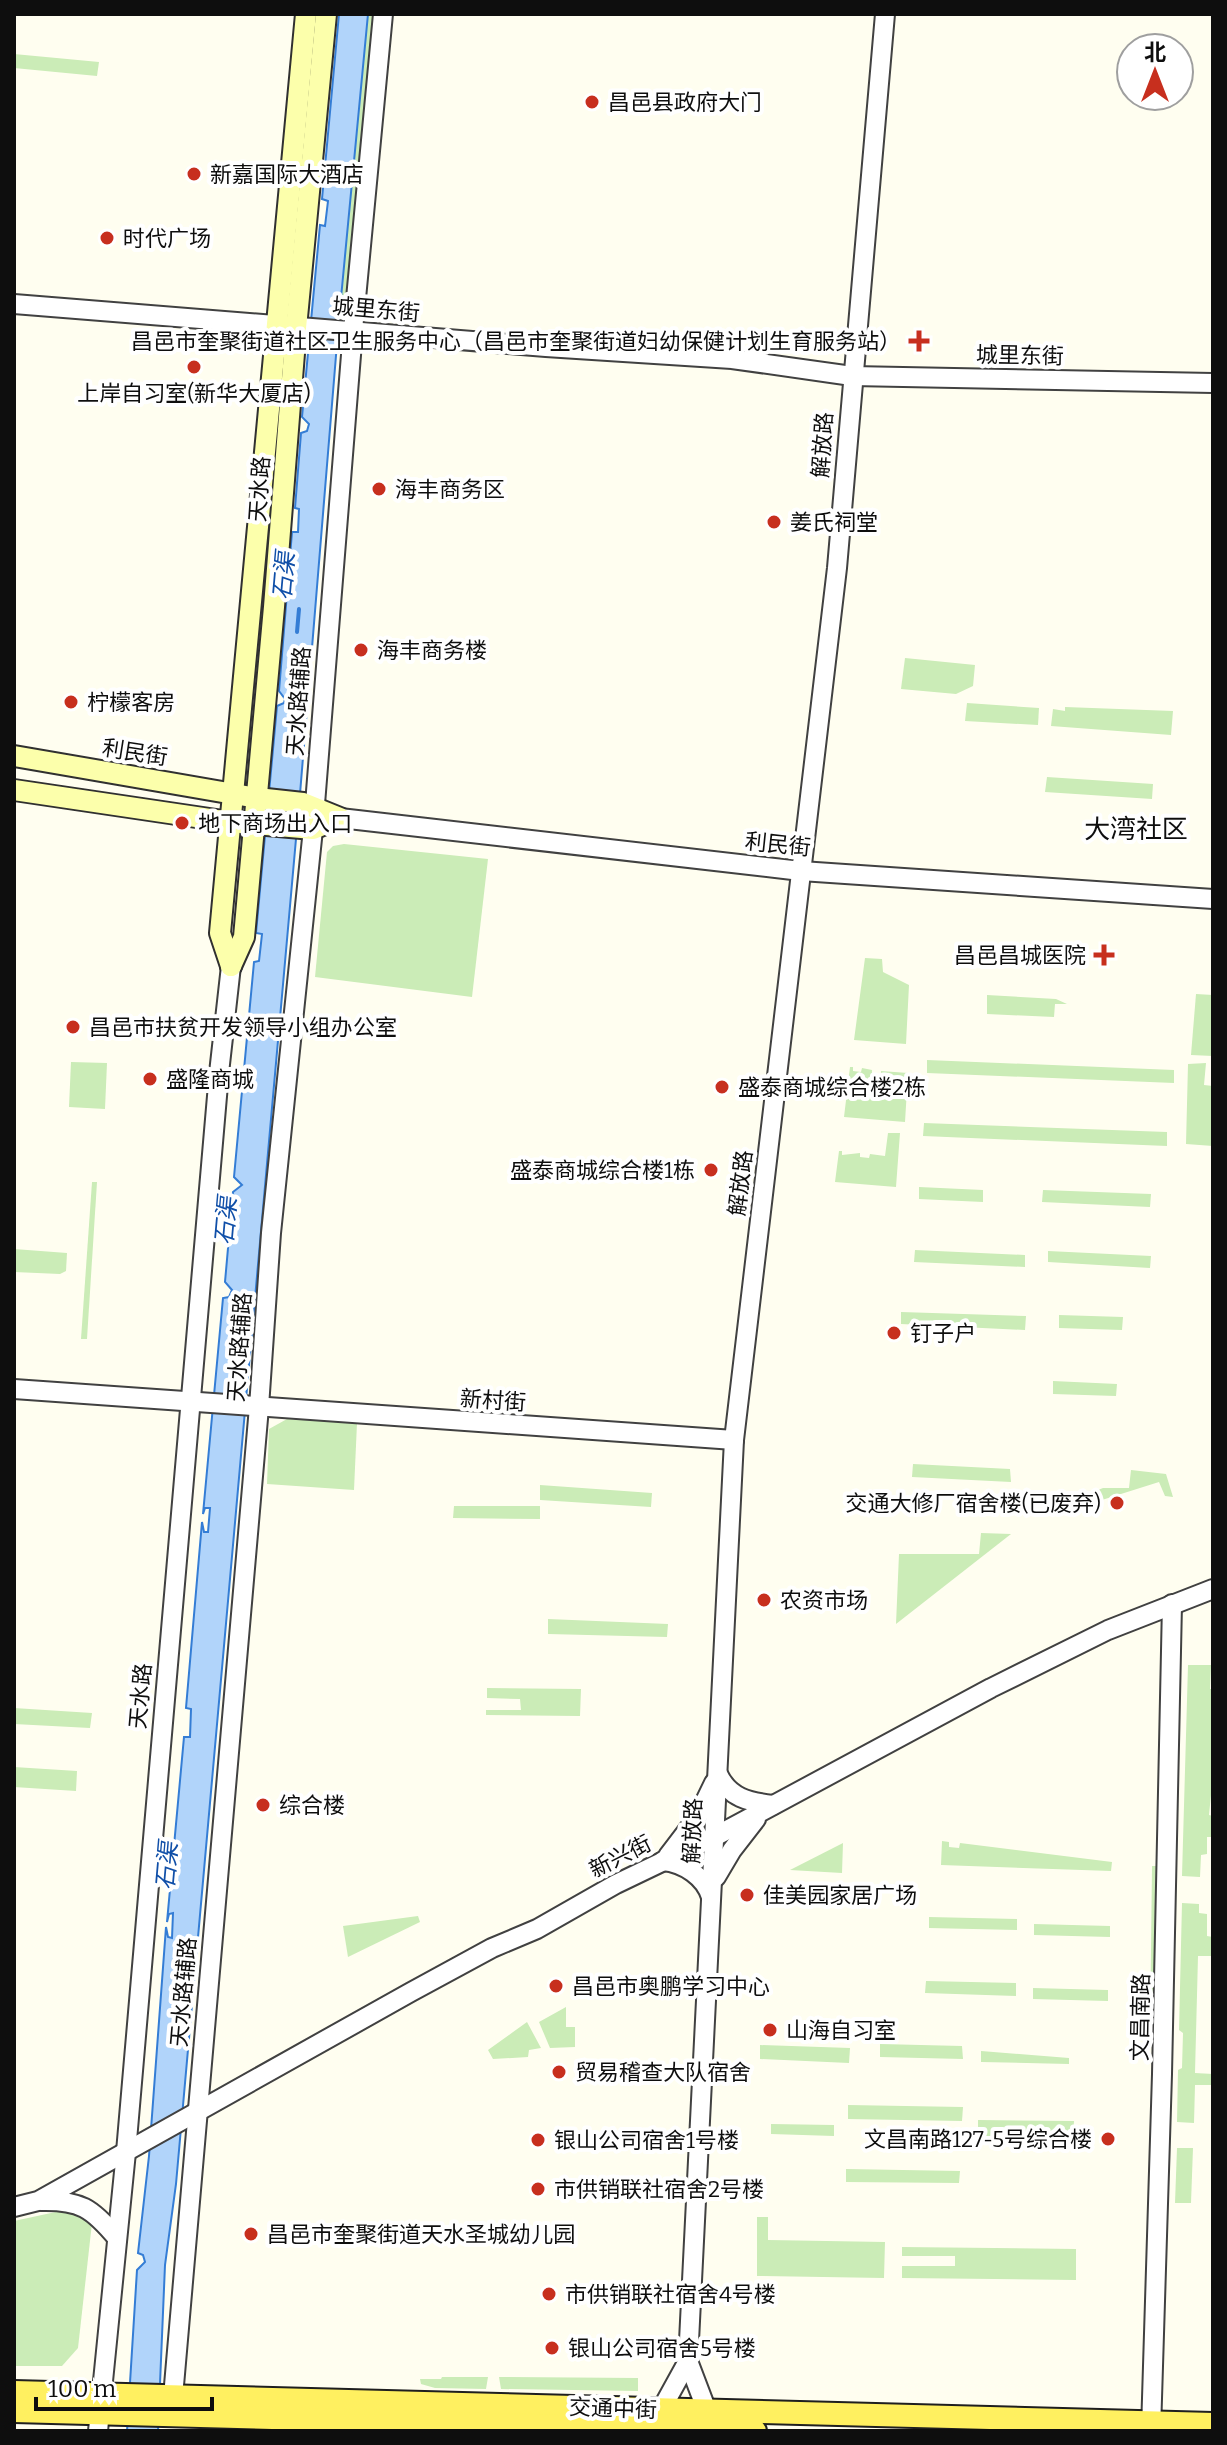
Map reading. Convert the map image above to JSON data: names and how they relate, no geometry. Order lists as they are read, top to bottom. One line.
{"streets":{"main road":["天水路","利民街","交通中街"],"street":["城里东街","解放路","天水路辅路","新村街","新兴街","文昌南路"]},"crossings":[["城里东街","解放路"],["城里东街","天水路"],["城里东街","天水路辅路"],["解放路","利民街"],["解放路","新村街"],["解放路","新兴街"],["解放路","交通中街"],["天水路","利民街"],["天水路","新村街"],["天水路","新兴街"],["天水路","交通中街"],["天水路辅路","利民街"],["天水路辅路","新村街"],["天水路辅路","新兴街"],["天水路辅路","交通中街"],["新兴街","文昌南路"],["文昌南路","交通中街"]],"districts":["大湾社区"],"water":["石渠"],"places":{"other":["昌邑县政府大门","新嘉国际大酒店","时代广场","上岸自习室(新华大厦店)","海丰商务区","姜氏祠堂","海丰商务楼","柠檬客房","地下商场出入口","昌邑市扶贫开发领导小组办公室","盛隆商城","盛泰商城综合楼2栋","盛泰商城综合楼1栋","钉子户","交通大修厂宿舍楼(已废弃)","农资市场","综合楼","佳美园家居广场","昌邑市奥鹏学习中心","山海自习室","贸易稽查大队宿舍","文昌南路127-5号综合楼","银山公司宿舍1号楼","市供销联社宿舍2号楼","昌邑市奎聚街道天水圣城幼儿园","市供销联社宿舍4号楼","银山公司宿舍5号楼"],"health":["昌邑市奎聚街道社区卫生服务中心（昌邑市奎聚街道妇幼保健计划生育服务站）","昌邑昌城医院"]},"scale_bar":"100 m","north":"top"}
